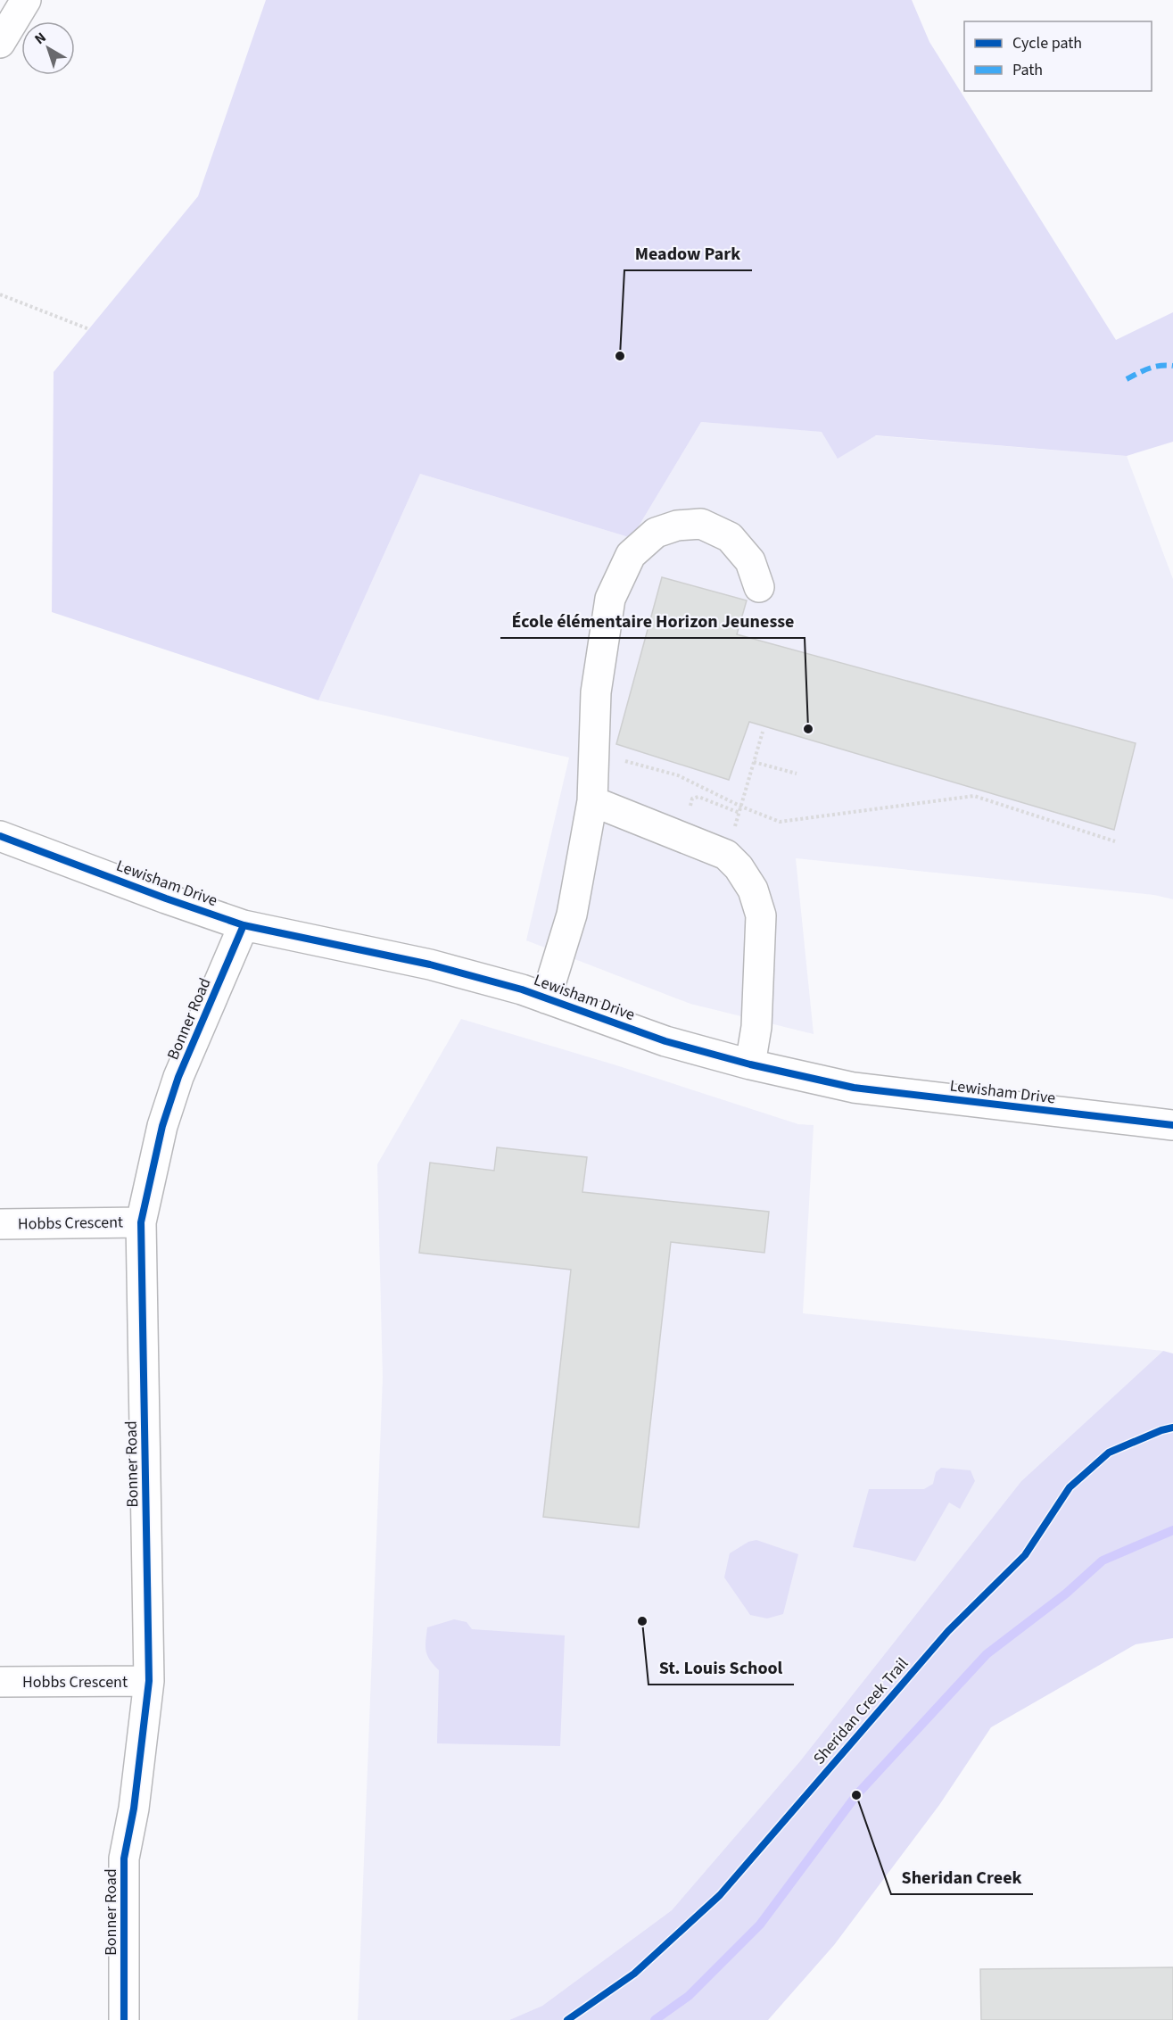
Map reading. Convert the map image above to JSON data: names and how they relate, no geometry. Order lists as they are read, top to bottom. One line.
{"streets":{"street":["Lewisham Drive","Bonner Road","Hobbs Crescent"],"cycle path":["Sheridan Creek Trail"]},"crossings":[["Lewisham Drive","Bonner Road"],["Bonner Road","Hobbs Crescent"]],"places":["Meadow Park","École élémentaire Horizon Jeunesse","St. Louis School","Sheridan Creek"],"legend":["Cycle path","Path"],"north":"top left"}
